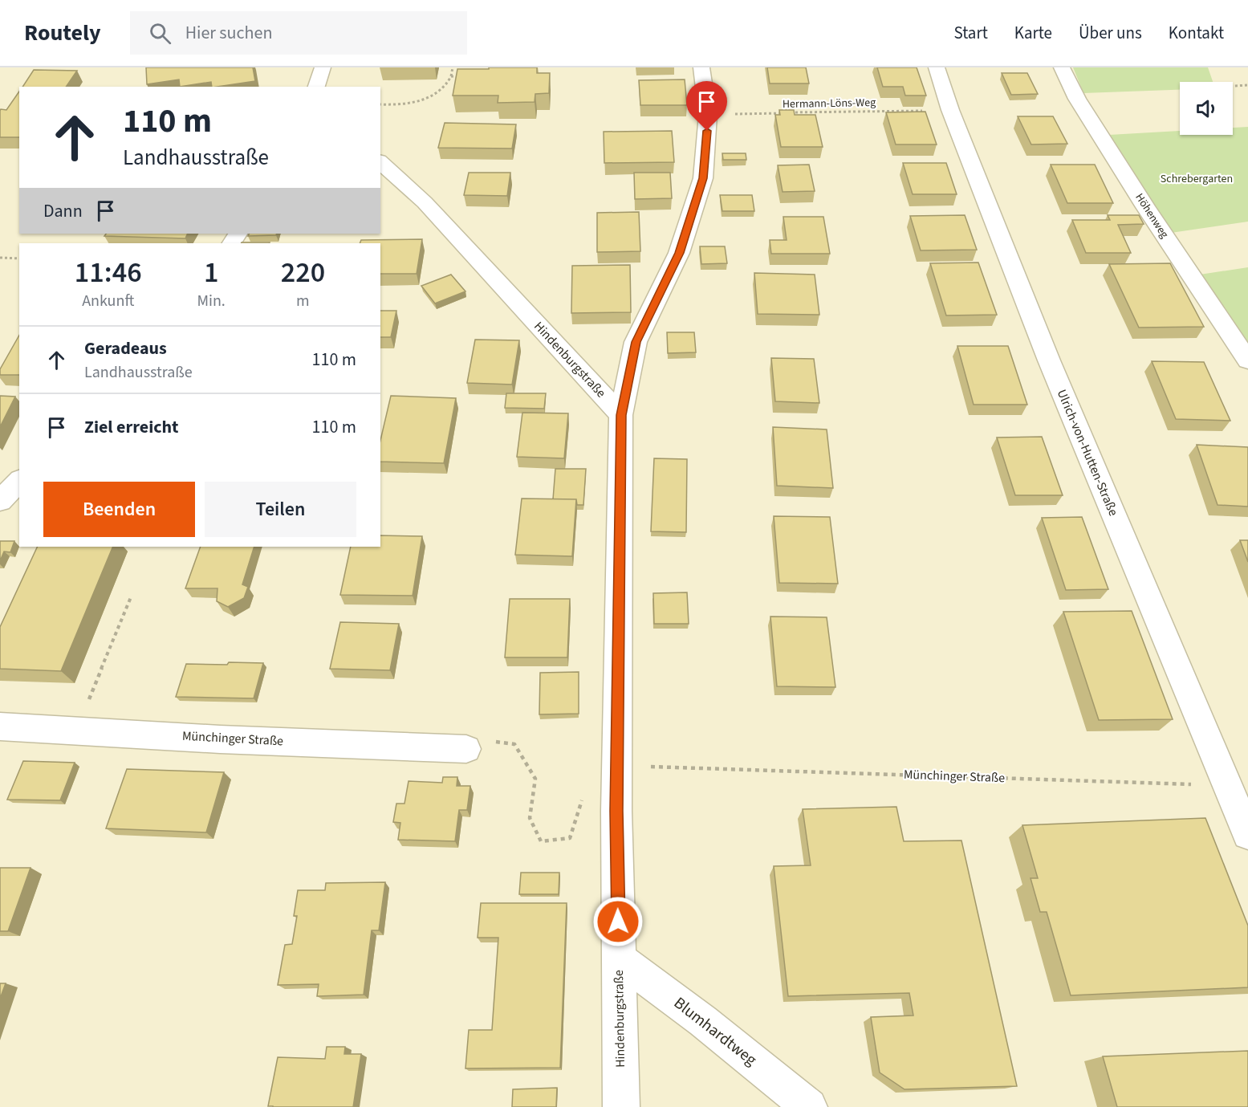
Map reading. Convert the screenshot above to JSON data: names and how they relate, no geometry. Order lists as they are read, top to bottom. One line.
{"streets":{"street":["Höhenweg","Hindenburgstraße","Ulrich-von-Hutten-Straße","Münchinger Straße","Blumhardtweg"],"path":["Hermann-Löns-Weg"]},"crossings":[["Hermann-Löns-Weg","Ulrich-von-Hutten-Straße"],["Hindenburgstraße","Blumhardtweg"],["Ulrich-von-Hutten-Straße","Münchinger Straße"]],"parks":["Schrebergarten"],"page":{"header":"Routely","search":"Hier suchen","nav":["Start","Karte","Über uns","Kontakt"],"turn":["110 m","Landhausstraße"],"then":"Dann","eta":["11:46","Ankunft","1","Min.","220","m"],"list":[{"name":"Geradeaus","note":"Landhausstraße","value":"110 m"},{"name":"Ziel erreicht","value":"110 m"}],"buttons":["Beenden","Teilen"]}}
